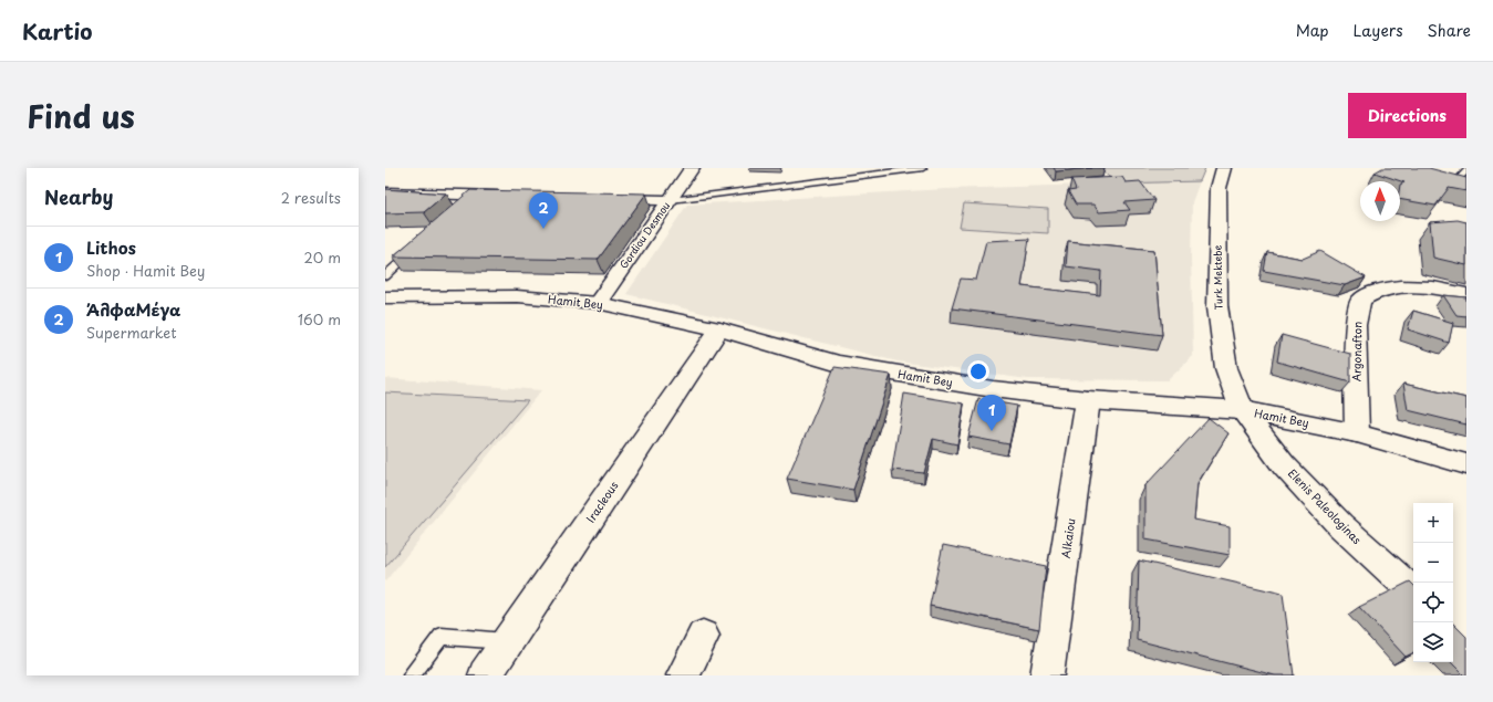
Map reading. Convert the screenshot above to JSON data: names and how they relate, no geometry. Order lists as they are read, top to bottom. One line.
{"streets":{"street":["Gordiou Desmou","Turk Mektebe","Hamit Bey","Argonafton","Iracleous","Elenis Paleologinas","Alkaiou"]},"crossings":[["Gordiou Desmou","Hamit Bey"],["Turk Mektebe","Hamit Bey"],["Turk Mektebe","Elenis Paleologinas"],["Hamit Bey","Argonafton"],["Hamit Bey","Iracleous"],["Hamit Bey","Elenis Paleologinas"],["Hamit Bey","Alkaiou"]],"north":"top","page":{"header":"Kartio","nav":["Map","Layers","Share"],"title":"Find us","buttons":"Directions","heading":["Nearby","2 results"],"pins":["2","1"],"list":[{"mark":"1","name":"Lithos","note":"Shop · Hamit Bey","value":"20 m"},{"mark":"2","name":"ΆλφαΜέγα","note":"Supermarket","value":"160 m"}],"map_buttons":["+","−"]}}
